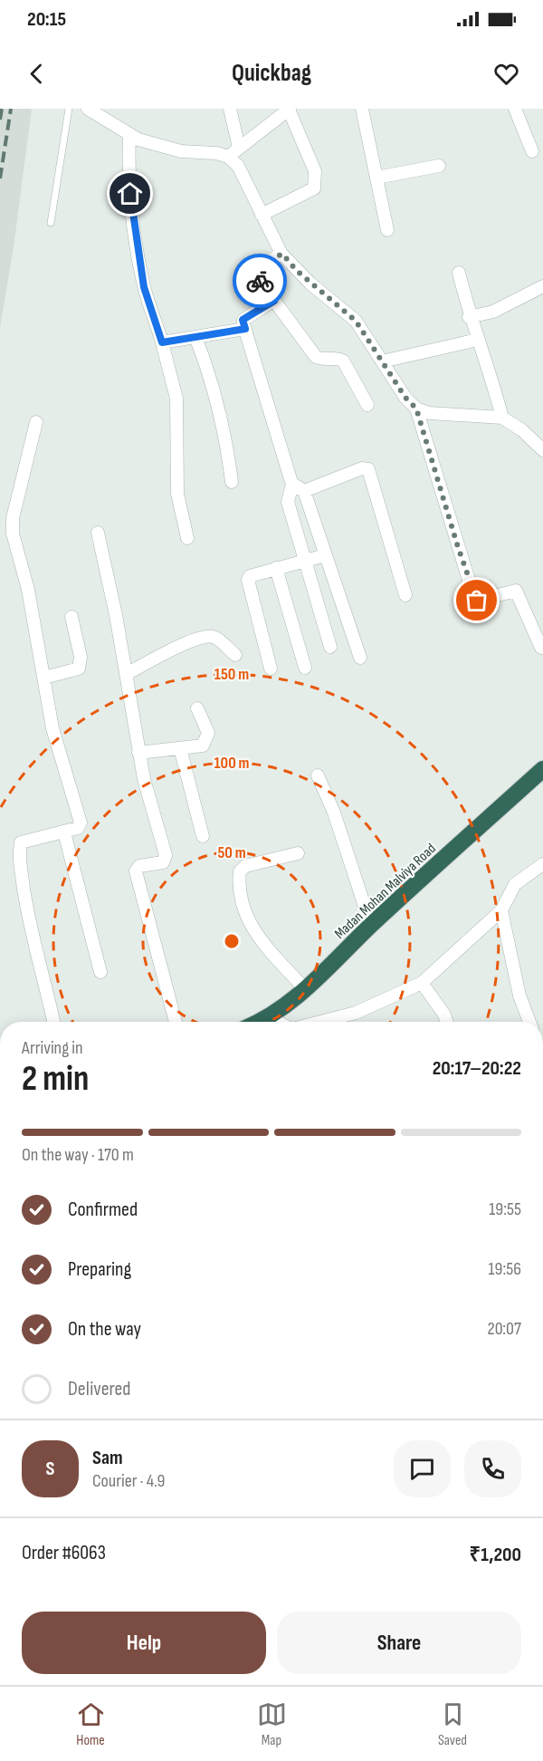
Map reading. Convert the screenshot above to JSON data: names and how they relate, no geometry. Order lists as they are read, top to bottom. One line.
{"streets":{"highway":["Madan Mohan Malviya Road"]},"page":{"status":"20:15","header":"Quickbag","heading":["2 min","Arriving in","20:17–20:22"],"panel":["Sam","Courier · 4.9","Order #6063","₹1,200"],"bar":"On the way · 170 m","list":[["Confirmed","19:55"],["Preparing","19:56"],["On the way","20:07"],"Delivered"],"round":"S","buttons":["Help","Share"],"tabs":["Home","Map","Saved"]},"rings":["150 m","100 m","50 m"]}
